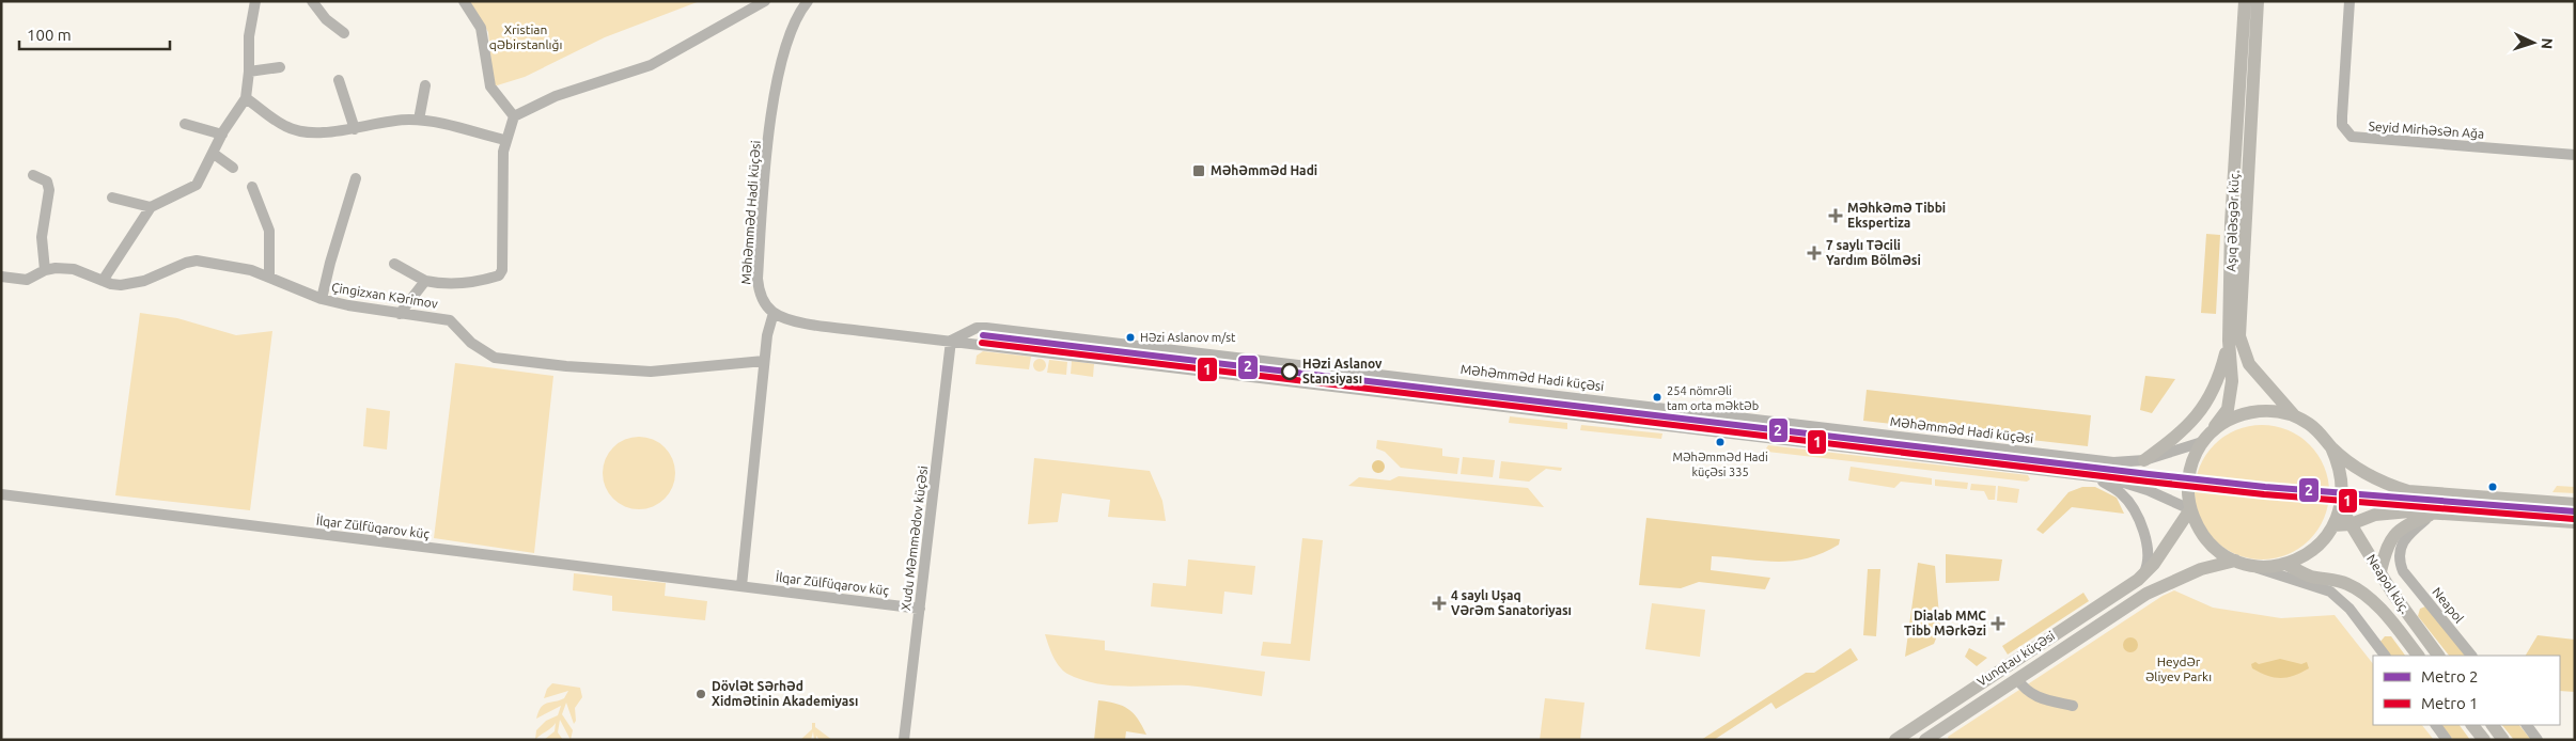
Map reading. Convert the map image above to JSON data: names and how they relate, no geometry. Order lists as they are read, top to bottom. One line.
{"streets":{"main road":["Aşıq Ələsgər küç.","Neapol küç.","Vunqtau küçəsi"],"street":["Seyid Mirhəsən Ağa","Məhəmməd Hadi küçəsi","Çingizxan Kərimov","İlqar Zülfüqarov küç","Xudu Məmmədov küçəsi","Neapol"]},"crossings":[["Məhəmməd Hadi küçəsi","Aşıq Ələsgər küç."],["Məhəmməd Hadi küçəsi","Xudu Məmmədov küçəsi"],["Məhəmməd Hadi küçəsi","Neapol küç."],["Məhəmməd Hadi küçəsi","Vunqtau küçəsi"],["Aşıq Ələsgər küç.","Neapol küç."],["Aşıq Ələsgər küç.","Vunqtau küçəsi"],["İlqar Zülfüqarov küç","Xudu Məmmədov küçəsi"],["Neapol küç.","Vunqtau küçəsi"]],"parks":["Xristian qəbirstanlığı","Heydər Əliyev Parkı"],"places":{"transit":["Məhəmməd Hadi"],"health":["Məhkəmə Tibbi Ekspertiza","7 saylı Təcili Yardım Bölməsi","4 saylı Uşaq Vərəm Sanatoriyası","Dialab MMC Tibb Mərkəzi"],"other":["Həzi Aslanov m/st","Həzi Aslanov Stansiyası","254 nömrəli tam orta məktəb","Məhəmməd Hadi küçəsi 335","Dövlət Sərhəd Xidmətinin Akademiyası"]},"lines":["metro line 2","metro line 1"],"legend":["Metro 2","Metro 1"],"scale_bar":"100 m","north":"right"}
